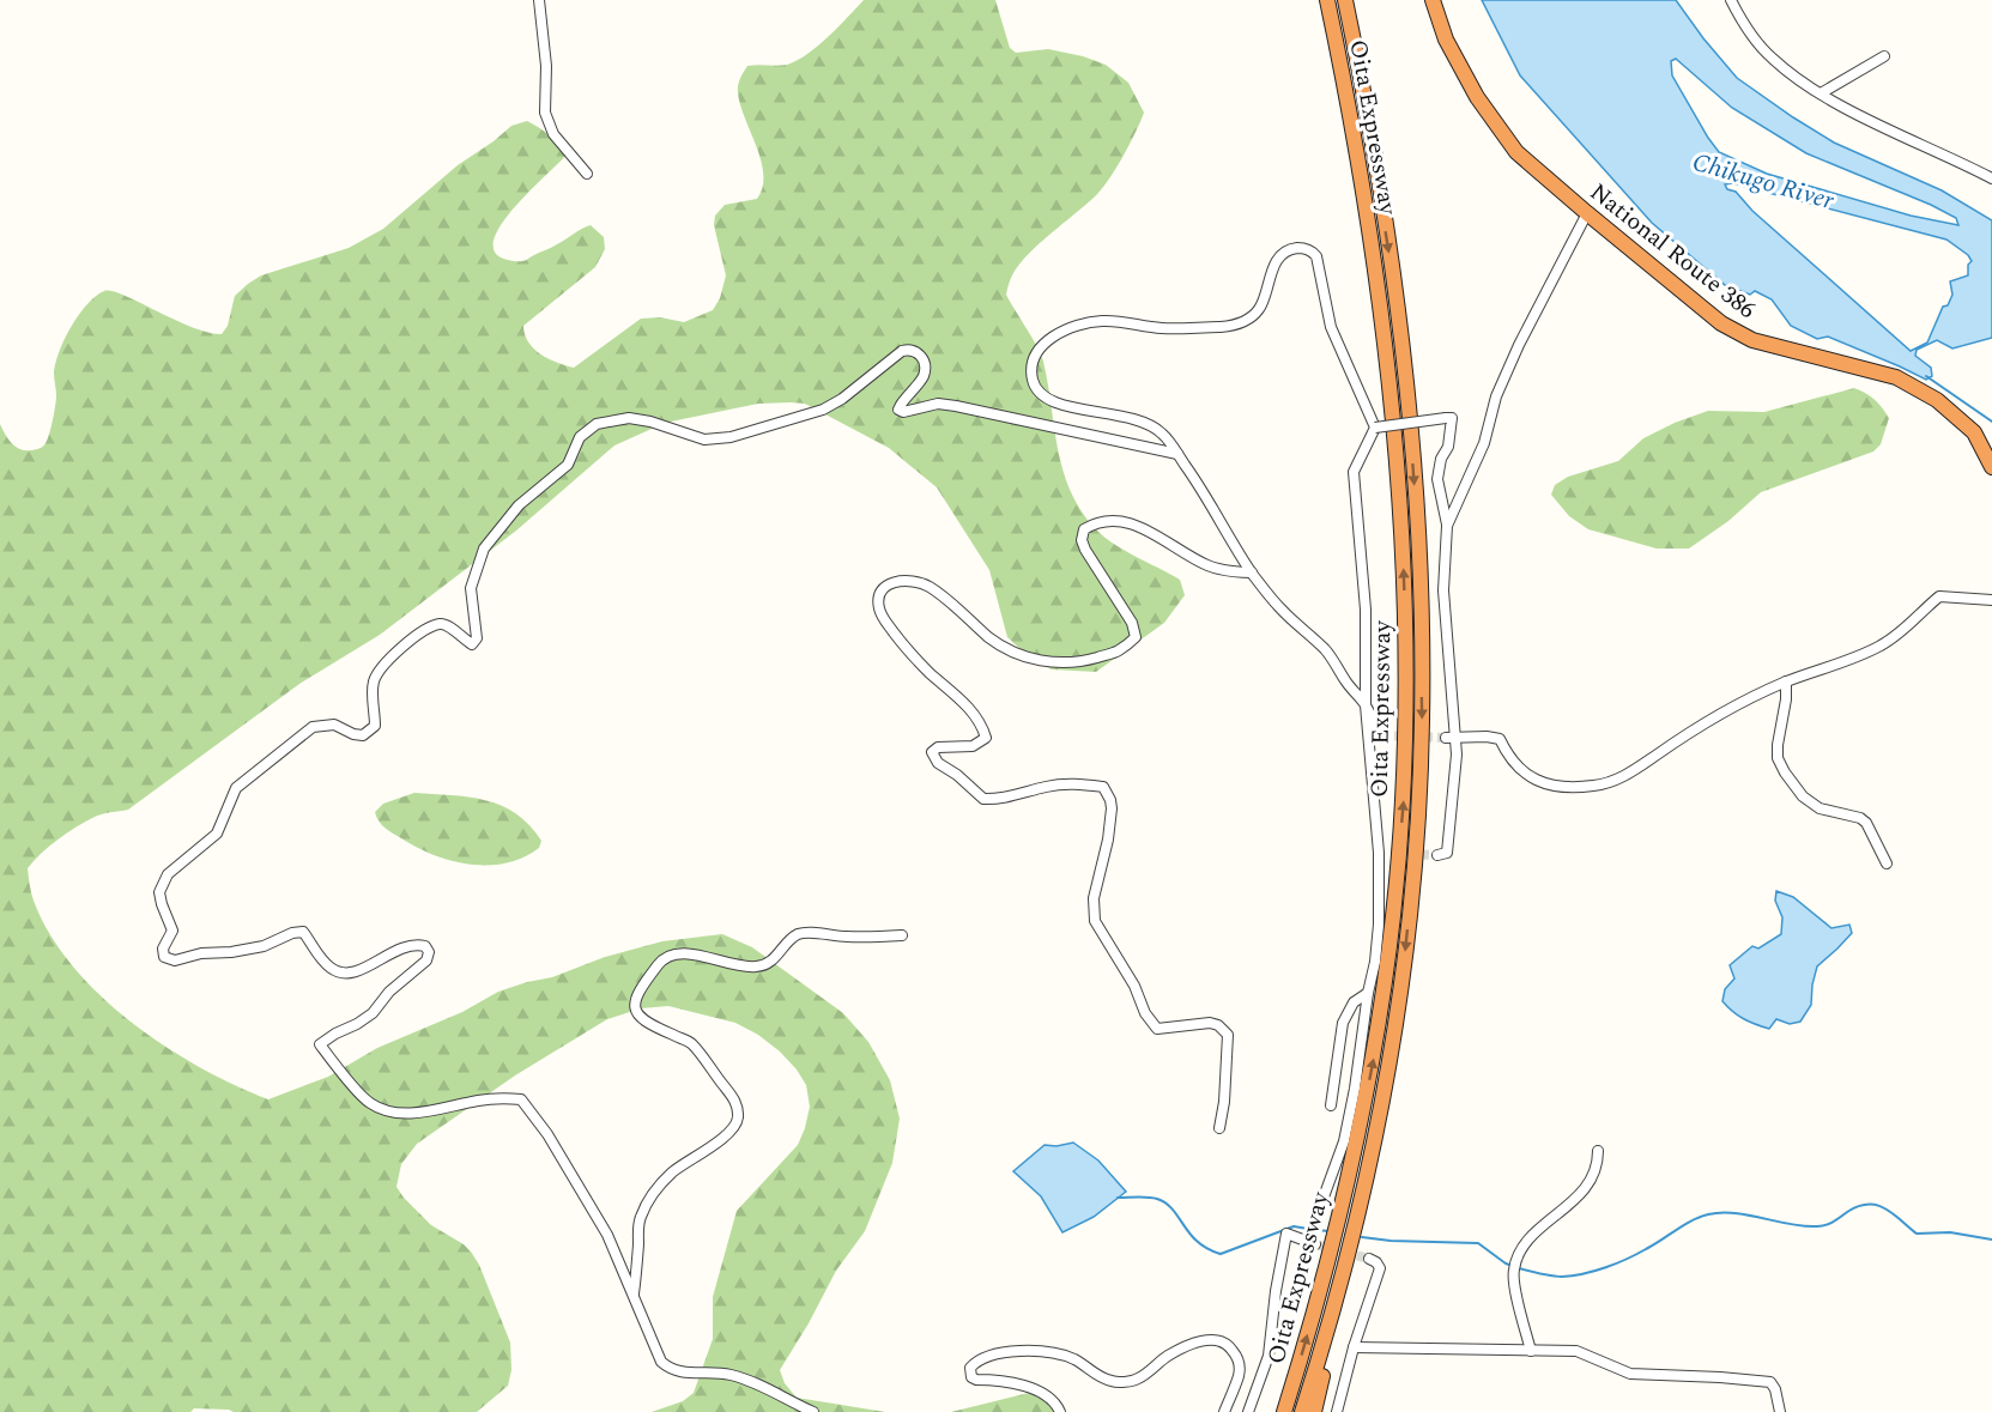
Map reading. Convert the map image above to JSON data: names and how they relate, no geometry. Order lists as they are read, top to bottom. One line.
{"streets":{"highway":["Oita Expressway","National Route 386"]},"water":["Chikugo River"]}
